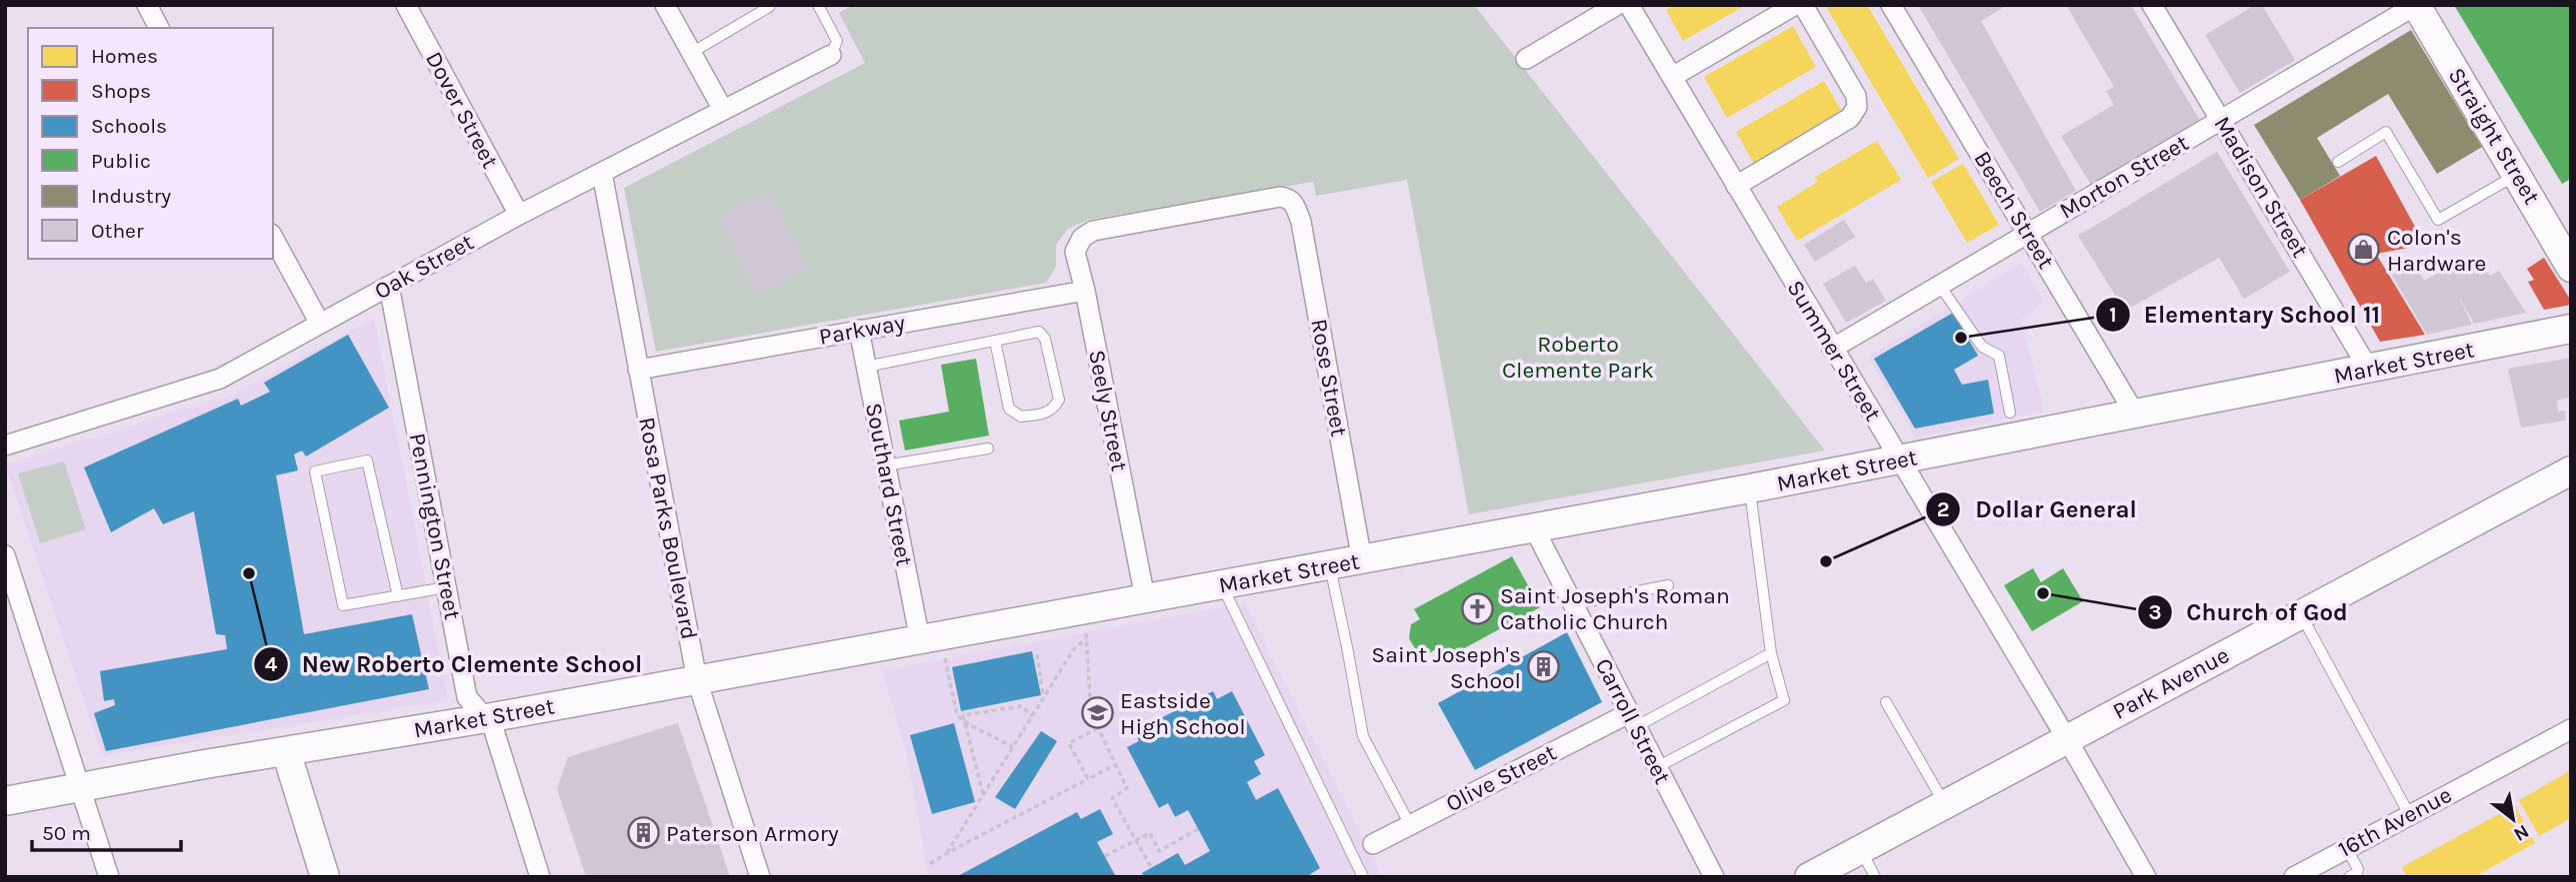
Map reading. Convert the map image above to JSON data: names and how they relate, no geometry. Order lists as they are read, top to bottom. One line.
{"streets":{"main road":["Straight Street","Market Street","Park Avenue"],"street":["Dover Street","Morton Street","Madison Street","Beech Street","Oak Street","Parkway","Summer Street","Rose Street","Seely Street","Southard Street","Pennington Street","Rosa Parks Boulevard","Carroll Street","Olive Street","16th Avenue"]},"crossings":[["Dover Street","Oak Street"],["Straight Street","Morton Street"],["Morton Street","Madison Street"],["Morton Street","Beech Street"],["Morton Street","Summer Street"],["Madison Street","Market Street"],["Beech Street","Market Street"],["Oak Street","Pennington Street"],["Oak Street","Rosa Parks Boulevard"],["Parkway","Seely Street"],["Parkway","Southard Street"],["Parkway","Rosa Parks Boulevard"],["Summer Street","Market Street"],["Summer Street","Park Avenue"],["Market Street","Rose Street"],["Market Street","Seely Street"],["Market Street","Southard Street"],["Market Street","Pennington Street"],["Market Street","Rosa Parks Boulevard"],["Market Street","Carroll Street"],["Rose Street","Seely Street"],["Carroll Street","Olive Street"]],"parks":["Roberto Clemente Park"],"places":{"shop":["Colon's Hardware"],"other":["Elementary School 11","Dollar General","New Roberto Clemente School","Church of God"],"church":["Saint Joseph's Roman Catholic Church"],"building":["Saint Joseph's School","Paterson Armory"],"school or university":["Eastside High School"]},"legend":["Homes","Shops","Schools","Public","Industry","Other"],"scale_bar":"50 m","north":"bottom right"}
